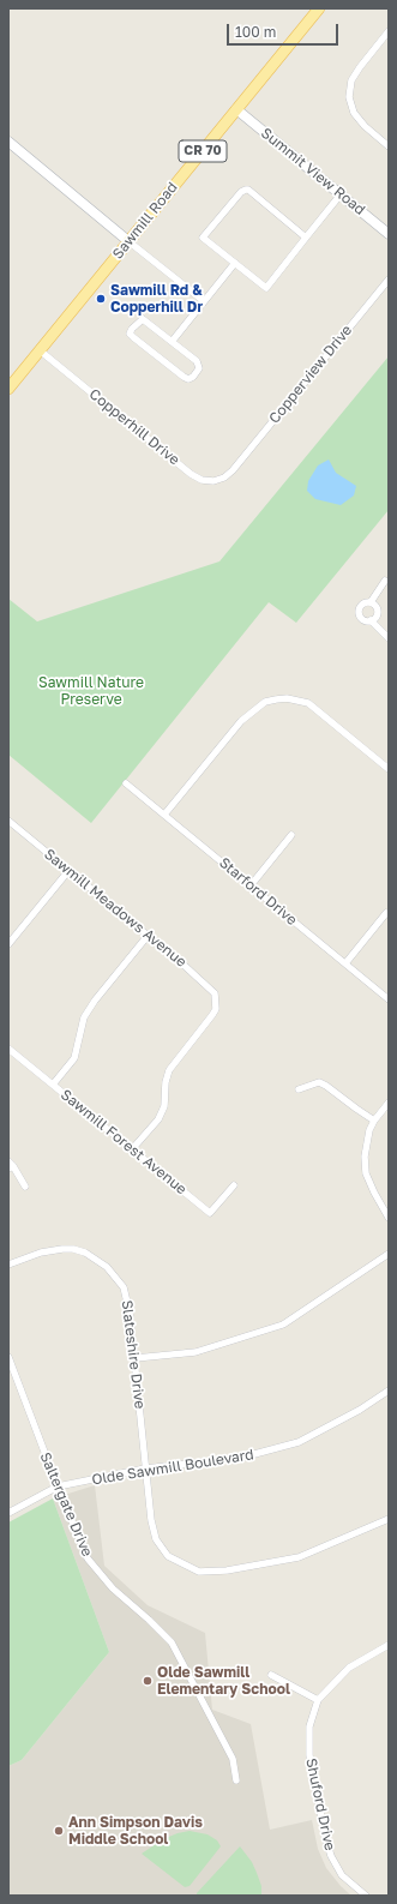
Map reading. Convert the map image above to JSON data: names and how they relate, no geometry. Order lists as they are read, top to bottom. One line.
{"streets":{"main road":["CR 70","Sawmill Road"],"street":["Summit View Road","Copperview Drive","Copperhill Drive","Starford Drive","Sawmill Meadows Avenue","Sawmill Forest Avenue","Slateshire Drive","Olde Sawmill Boulevard","Saltergate Drive","Shuford Drive"]},"crossings":[["Summit View Road","Sawmill Road"],["Sawmill Road","Copperhill Drive"],["Copperview Drive","Copperhill Drive"],["Sawmill Meadows Avenue","Sawmill Forest Avenue"],["Slateshire Drive","Olde Sawmill Boulevard"],["Olde Sawmill Boulevard","Saltergate Drive"]],"parks":["Sawmill Nature Preserve"],"places":["Sawmill Rd & Copperhill Dr","Olde Sawmill Elementary School","Ann Simpson Davis Middle School"],"scale_bar":"100 m"}
